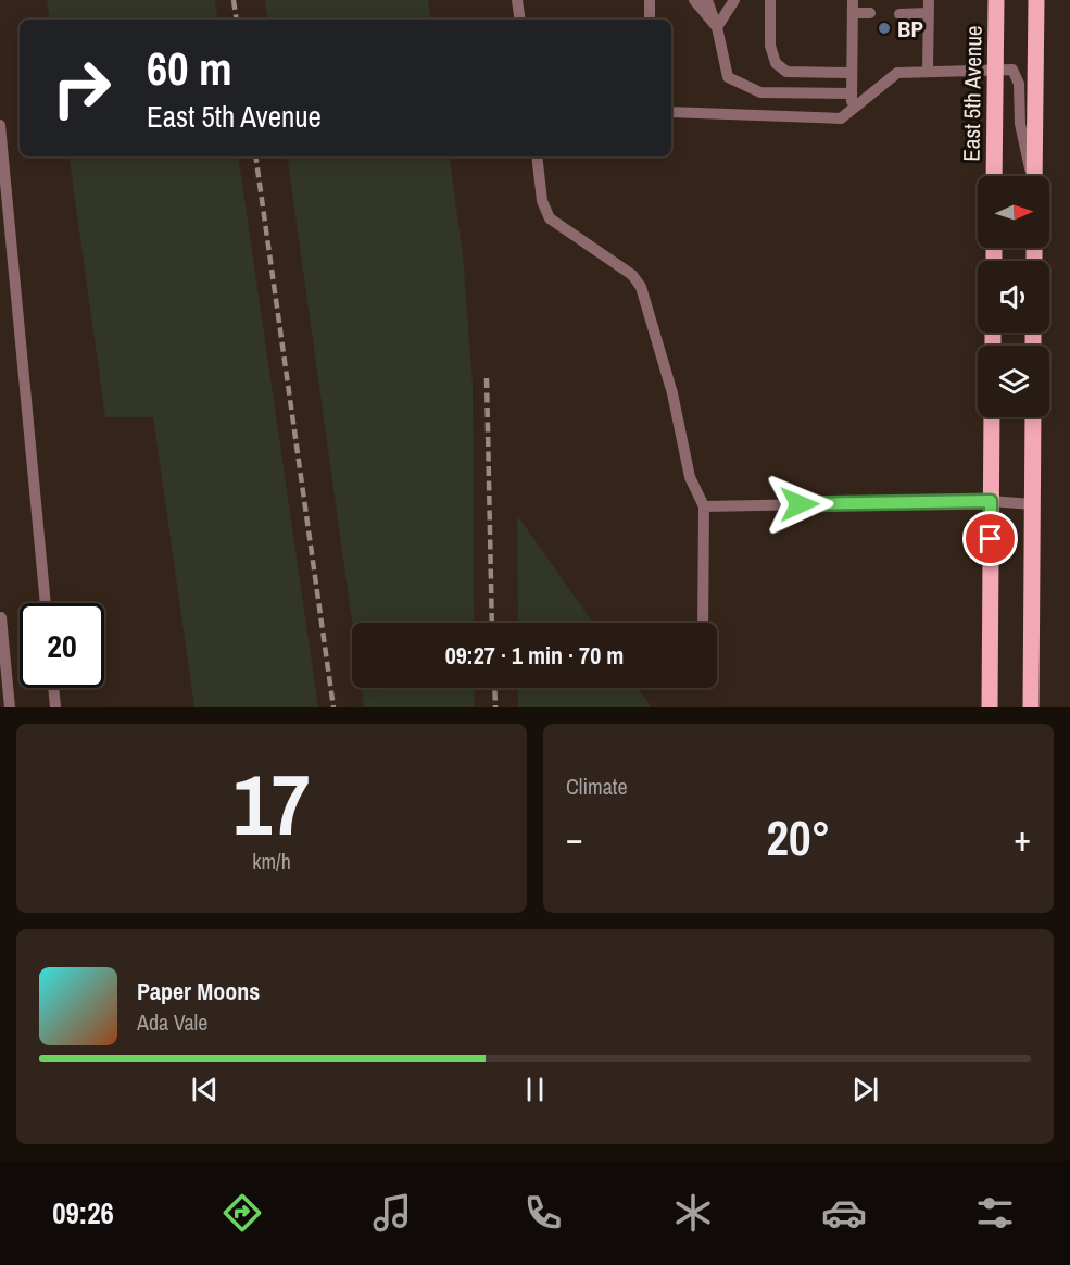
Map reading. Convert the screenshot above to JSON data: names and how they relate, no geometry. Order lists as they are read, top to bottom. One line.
{"streets":{"main road":["East 5th Avenue"]},"places":["BP"],"north":"right","page":{"turn":["60 m","East 5th Avenue"],"limit":"20","trip":"09:27 · 1 min · 70 m","tile":[["17","km/h"],"Climate"],"heat":["−","20°","+"],"song":["Paper Moons","Ada Vale"],"tabs":"09:26"}}
